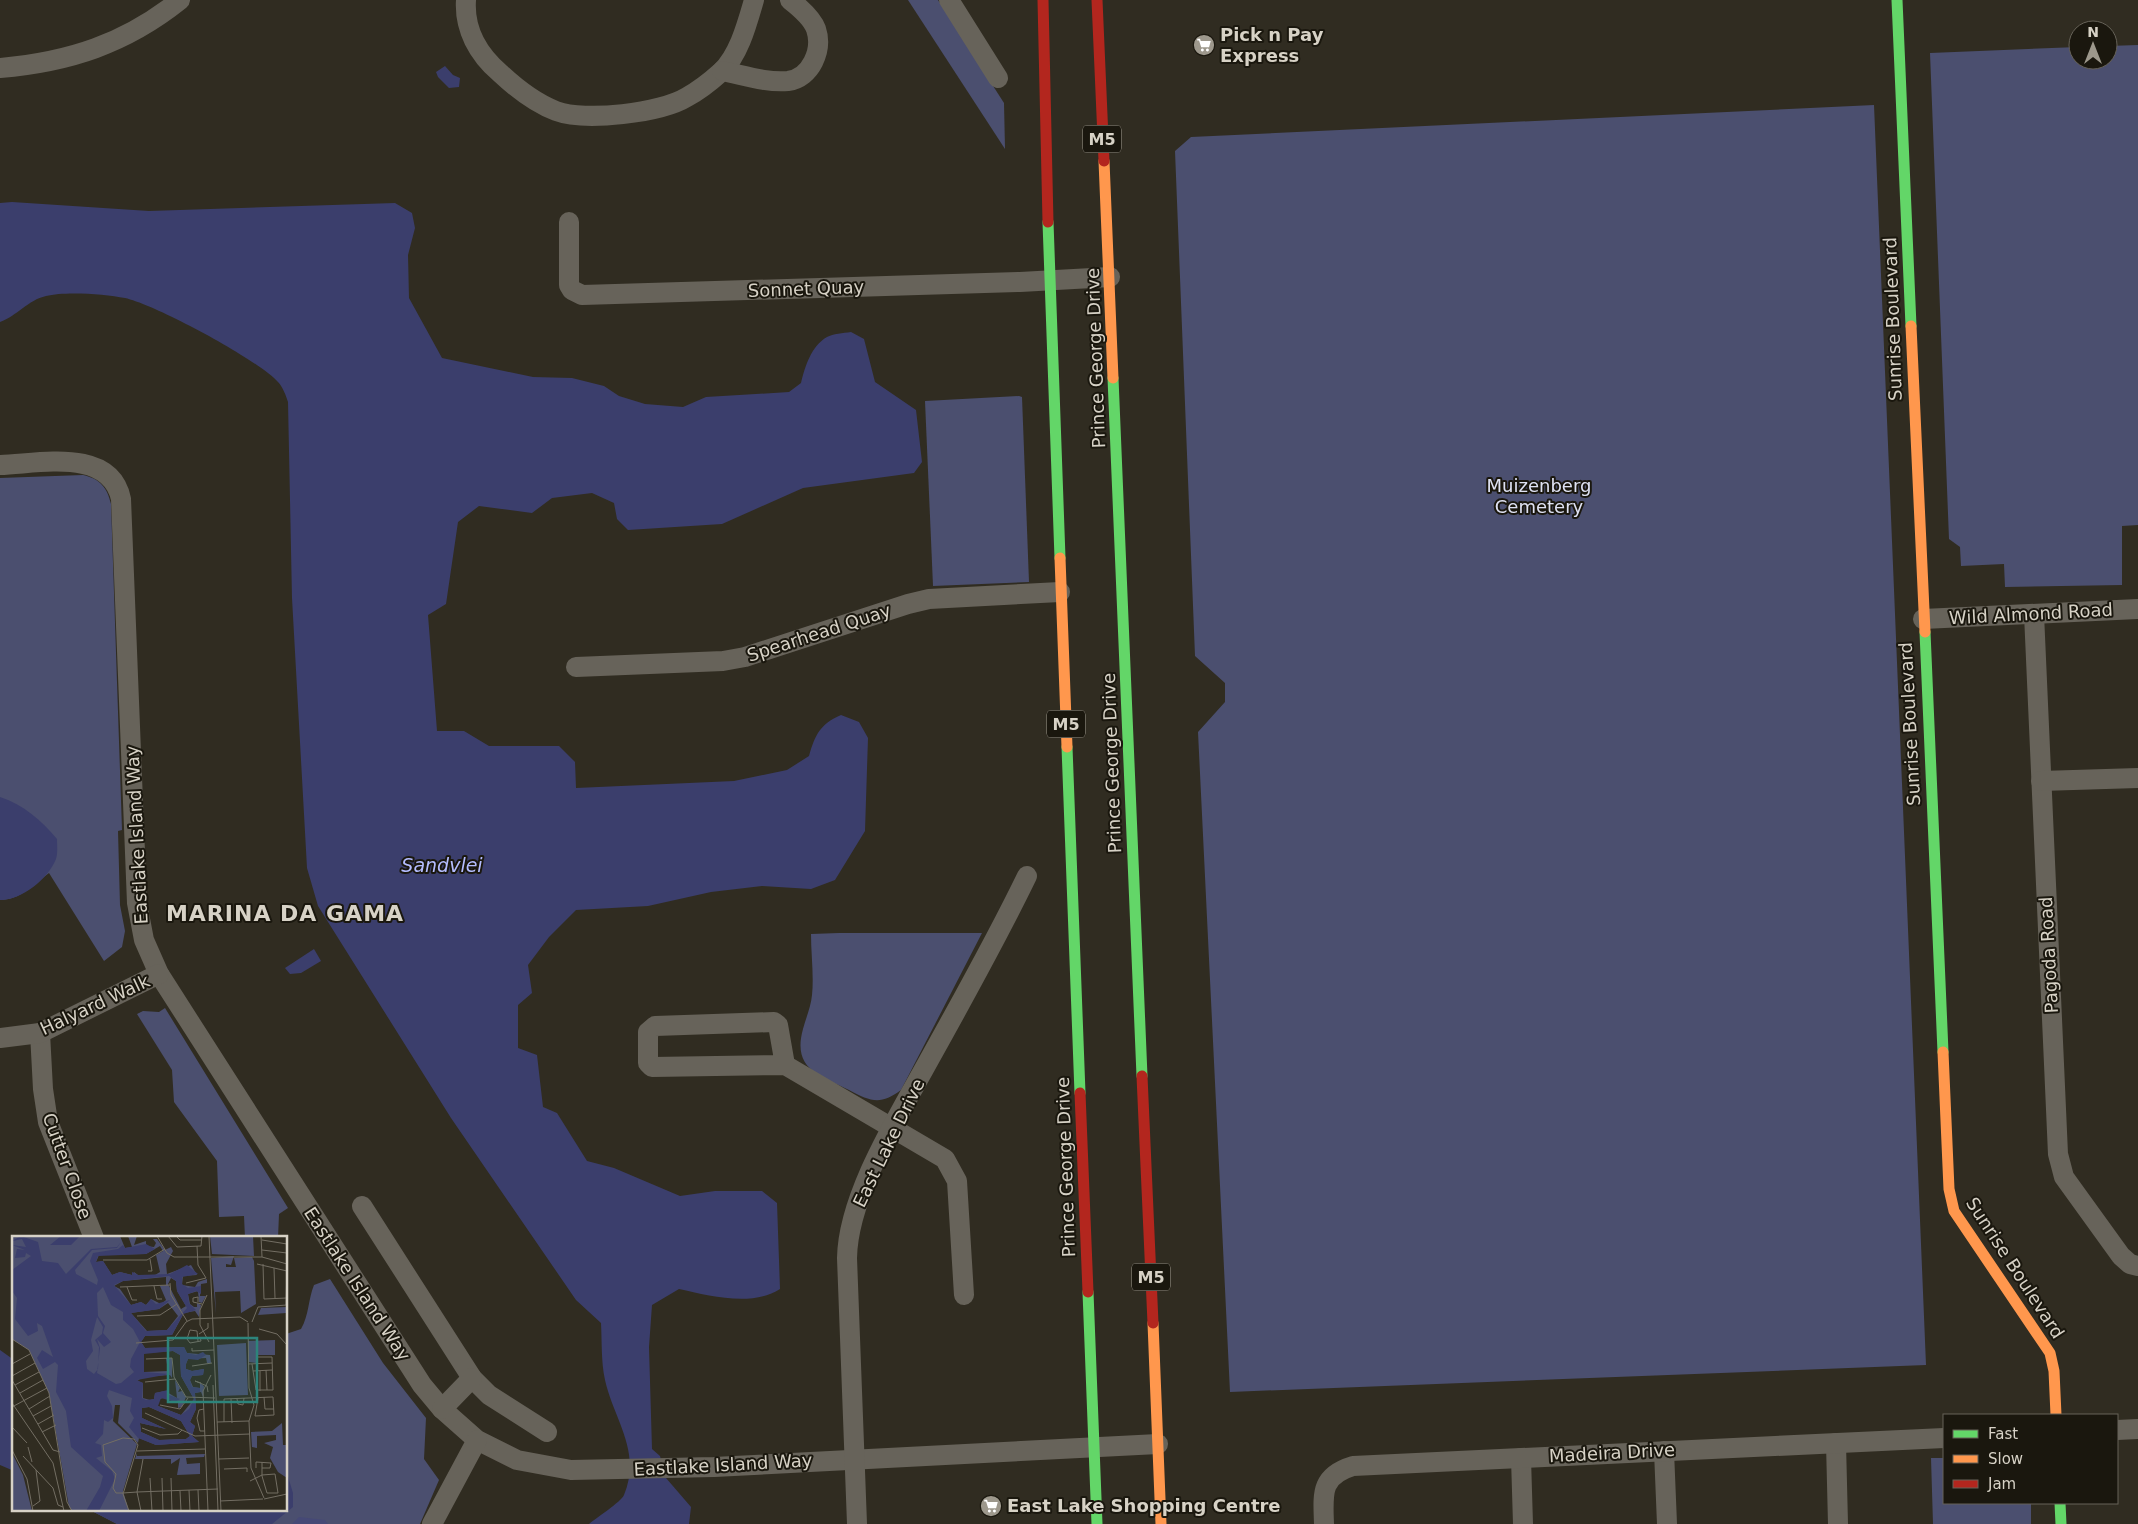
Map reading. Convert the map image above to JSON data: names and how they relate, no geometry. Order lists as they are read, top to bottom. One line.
{"streets":{"main road":["M5","Sunrise Boulevard","Prince George Drive"],"street":["Sonnet Quay","Wild Almond Road","Spearhead Quay","Eastlake Island Way","Pagoda Road","Halyard Walk","East Lake Drive","Cutter Close","Madeira Drive"]},"crossings":[["Sonnet Quay","Prince George Drive"],["Sunrise Boulevard","Wild Almond Road"],["Prince George Drive","Spearhead Quay"],["Prince George Drive","Eastlake Island Way"],["Wild Almond Road","Pagoda Road"],["Eastlake Island Way","Halyard Walk"],["Eastlake Island Way","East Lake Drive"],["Halyard Walk","Cutter Close"]],"districts":["MARINA DA GAMA"],"water":["Sandvlei"],"parks":["Muizenberg Cemetery"],"places":{"supermarket":["Pick n Pay Express","East Lake Shopping Centre"]},"legend":["Fast","Slow","Jam"],"north":"top"}
